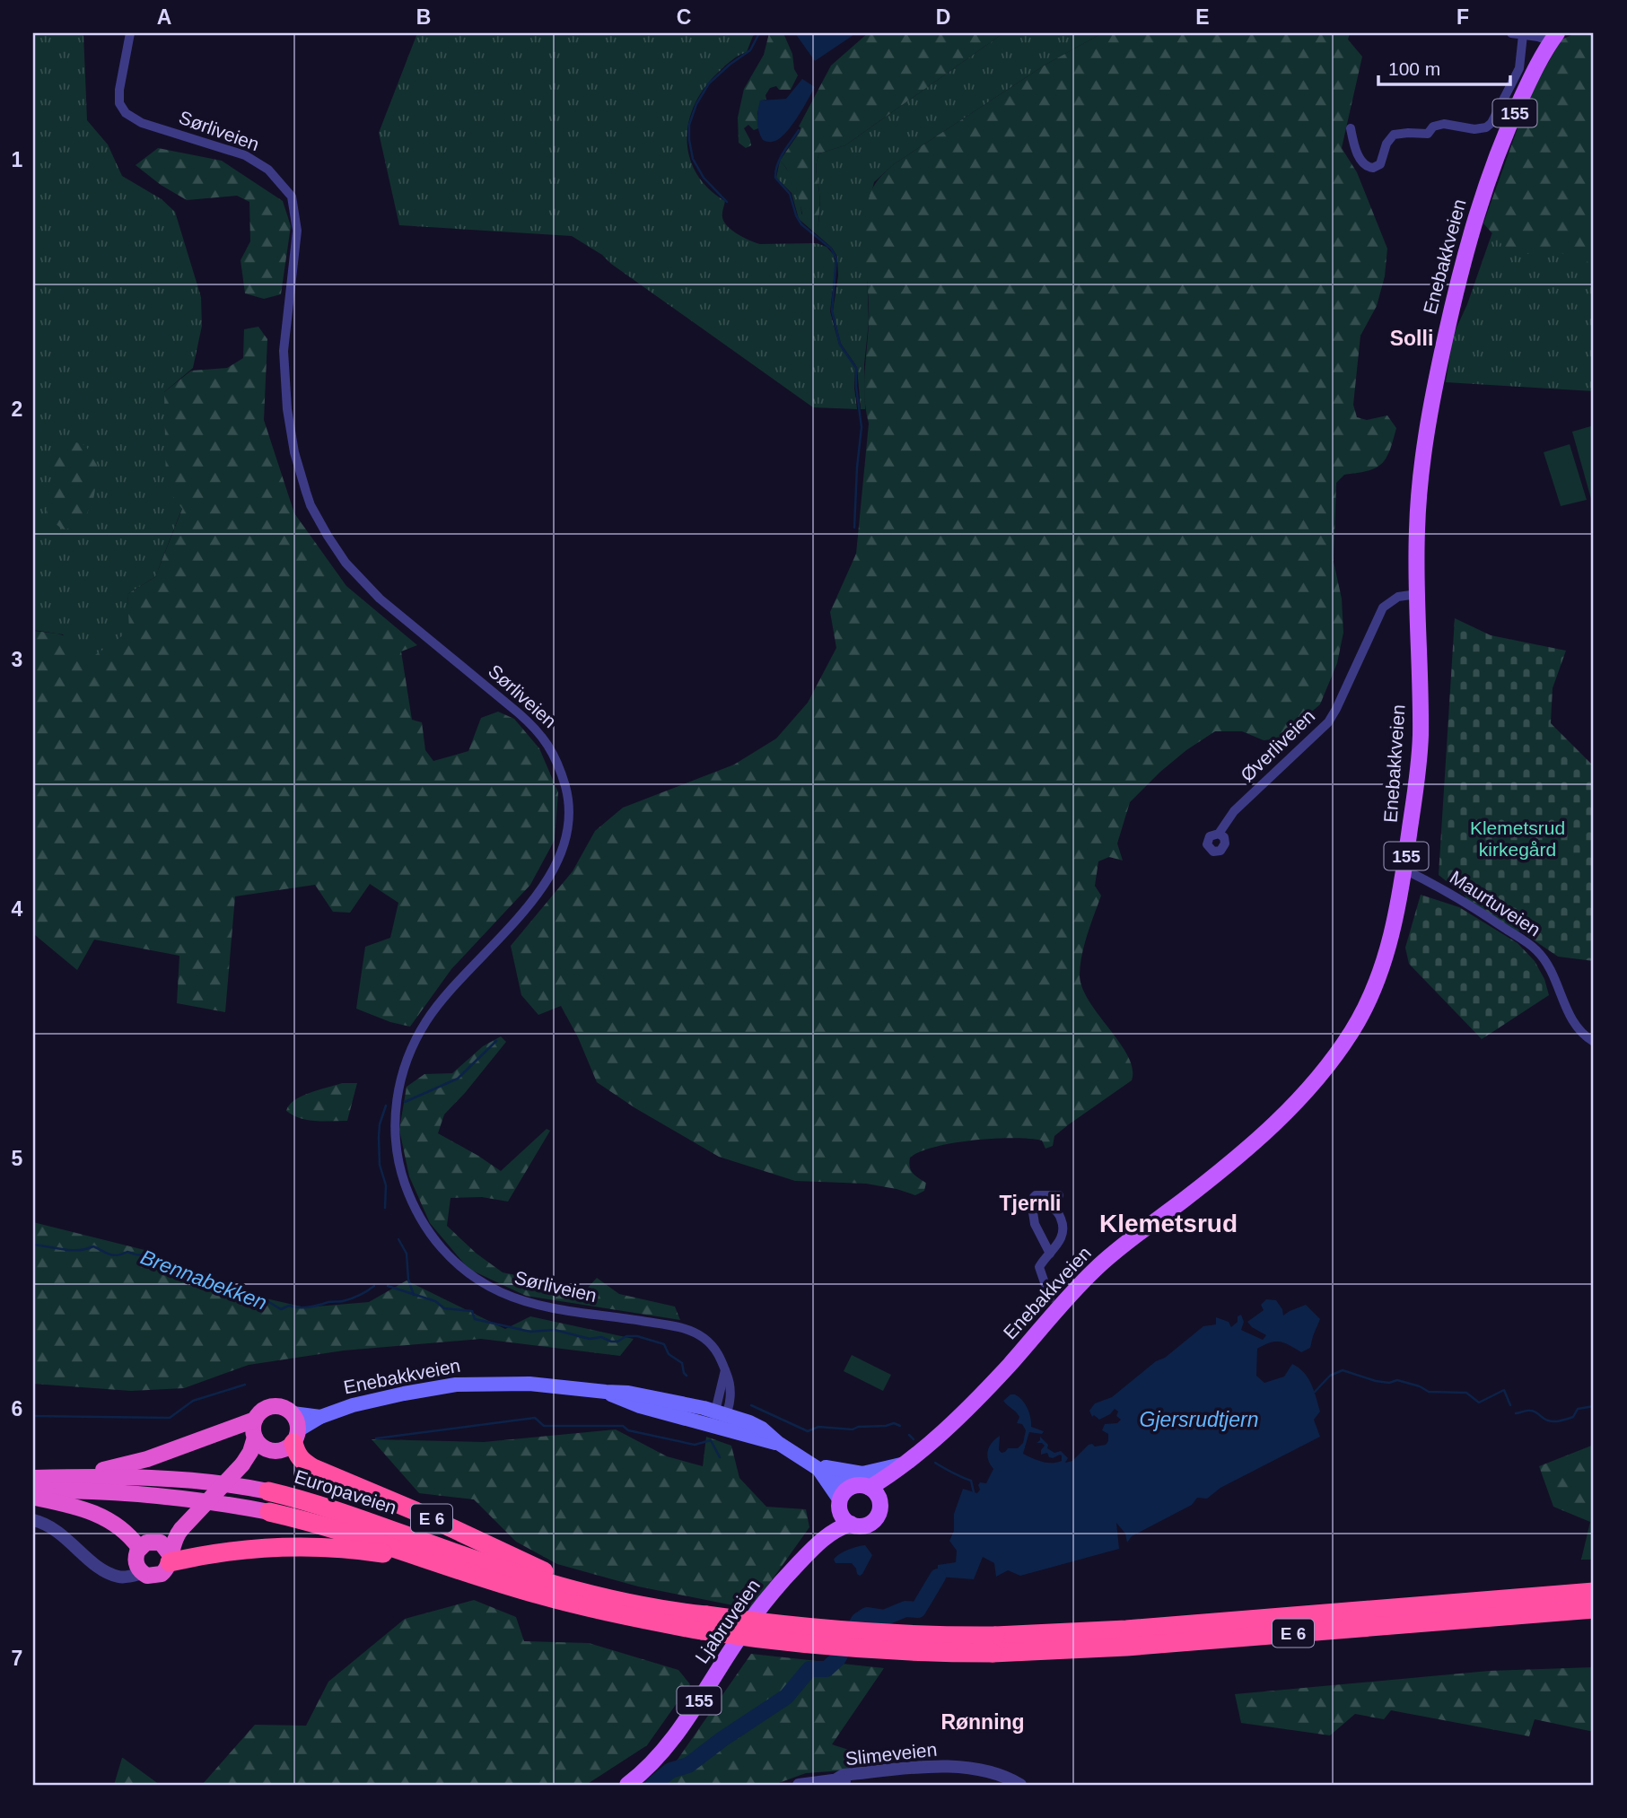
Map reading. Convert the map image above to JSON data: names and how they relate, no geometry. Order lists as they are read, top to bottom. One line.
{"streets":{"highway":["Europaveien","E 6"],"main road":["155","Enebakkveien","Ljabruveien"],"street":["Sørliveien","Øverliveien","Maurtuveien","Slimeveien"]},"crossings":[["155","Enebakkveien"],["155","Ljabruveien"],["Sørliveien","Enebakkveien"],["Enebakkveien","Øverliveien"],["Enebakkveien","Maurtuveien"],["Enebakkveien","E 6"],["Enebakkveien","Ljabruveien"],["Europaveien","E 6"]],"districts":["Solli","Tjernli","Klemetsrud","Rønning"],"water":["Brennabekken","Gjersrudtjern"],"parks":["Klemetsrud kirkegård"],"scale_bar":"100 m","grid":{"columns":["A","B","C","D","E","F"],"rows":["1","2","3","4","5","6","7"]}}
